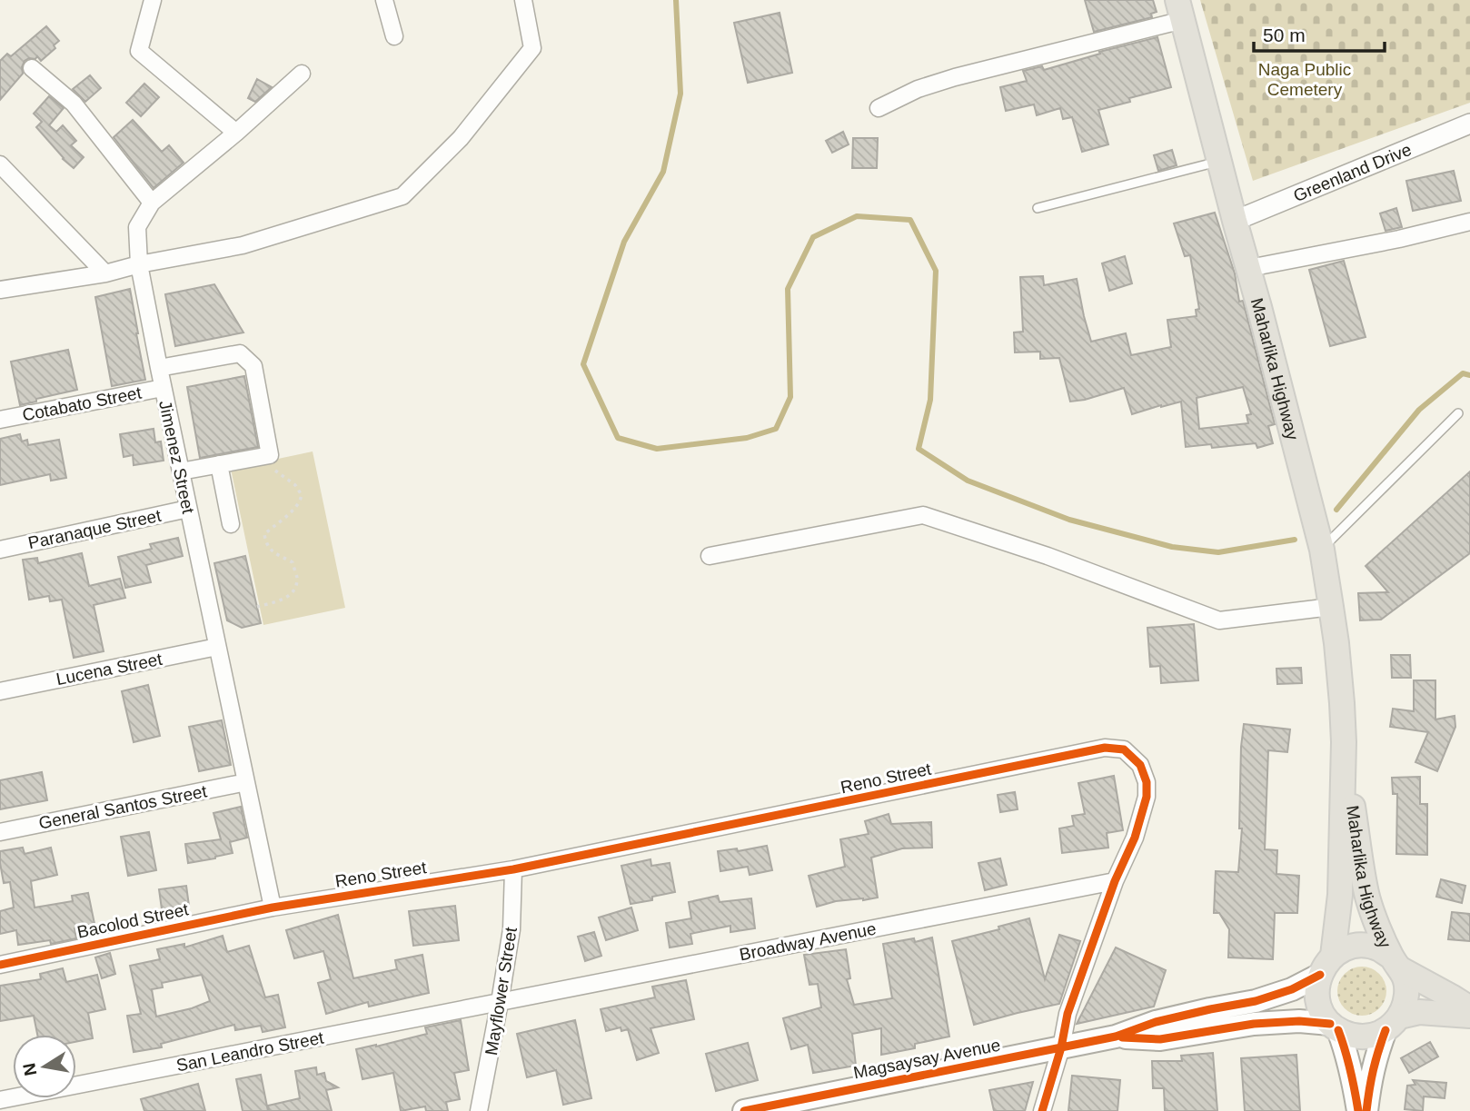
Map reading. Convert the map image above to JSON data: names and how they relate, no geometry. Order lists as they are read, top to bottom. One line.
{"streets":{"main road":["Maharlika Highway","Magsaysay Avenue"],"street":["Greenland Drive","Cotabato Street","Jimenez Street","Paranaque Street","Lucena Street","Reno Street","General Santos Street","Bacolod Street","Broadway Avenue","Mayflower Street","San Leandro Street"]},"crossings":[["Greenland Drive","Maharlika Highway"],["Maharlika Highway","Magsaysay Avenue"],["Cotabato Street","Jimenez Street"],["Jimenez Street","Paranaque Street"],["Jimenez Street","Lucena Street"],["Jimenez Street","Reno Street"],["Jimenez Street","General Santos Street"],["Jimenez Street","Bacolod Street"],["Reno Street","Bacolod Street"],["Reno Street","Broadway Avenue"],["Reno Street","Mayflower Street"],["Reno Street","Magsaysay Avenue"],["Broadway Avenue","Mayflower Street"],["Broadway Avenue","San Leandro Street"],["Mayflower Street","San Leandro Street"]],"parks":["Naga Public Cemetery"],"scale_bar":"50 m","north":"left"}
